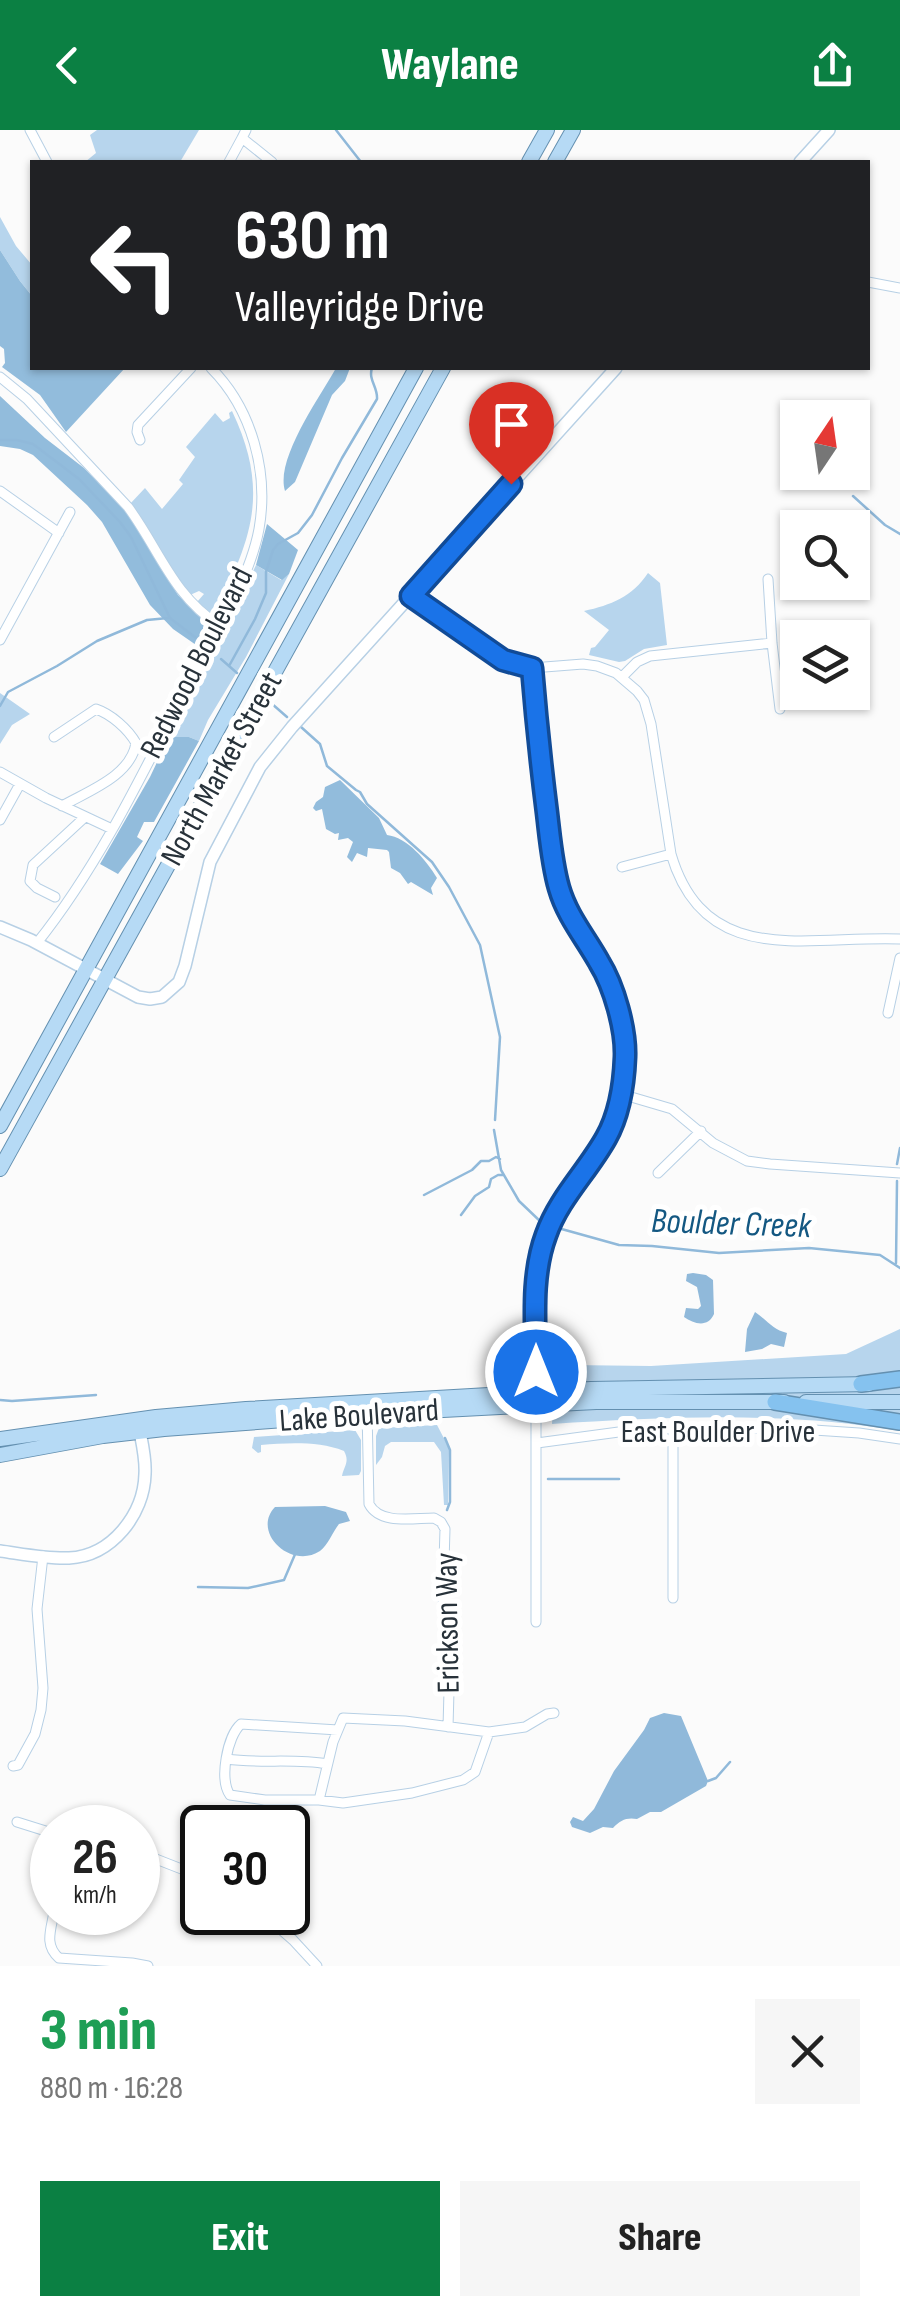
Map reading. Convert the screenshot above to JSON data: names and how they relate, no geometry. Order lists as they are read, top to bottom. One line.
{"streets":{"main road":["North Market Street","Lake Boulevard"],"street":["Redwood Boulevard","East Boulder Drive","Erickson Way"]},"crossings":[["Lake Boulevard","Erickson Way"]],"water":["Boulder Creek"],"north":"top","page":{"header":"Waylane","turn":["630 m","Valleyridge Drive"],"speed":"26 km/h","limit":"30","heading":["3 min","880 m · 16:28"],"buttons":["Exit","Share"]}}
